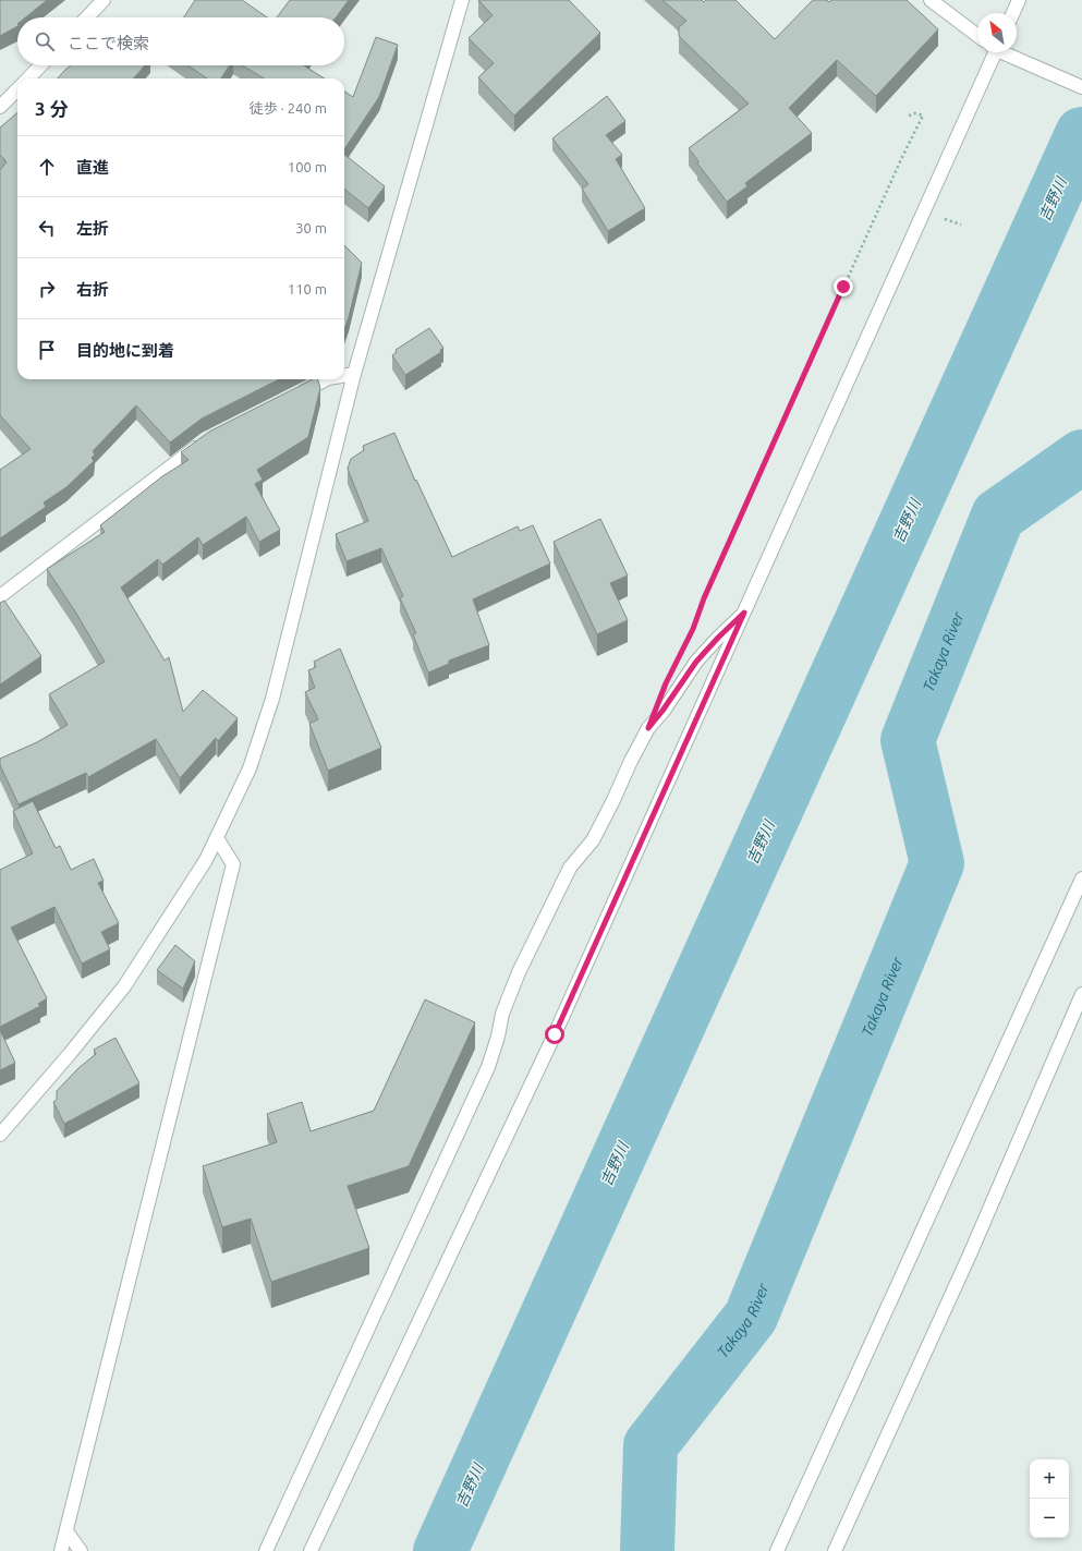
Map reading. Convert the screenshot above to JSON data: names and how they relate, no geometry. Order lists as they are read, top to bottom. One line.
{"water":["吉野川","Takaya River"],"north":"top left","page":{"search":"ここで検索","heading":["3 分","徒歩 · 240 m"],"list":[["直進","100 m"],["左折","30 m"],["右折","110 m"],"目的地に到着"],"map_buttons":["+","−"]}}
